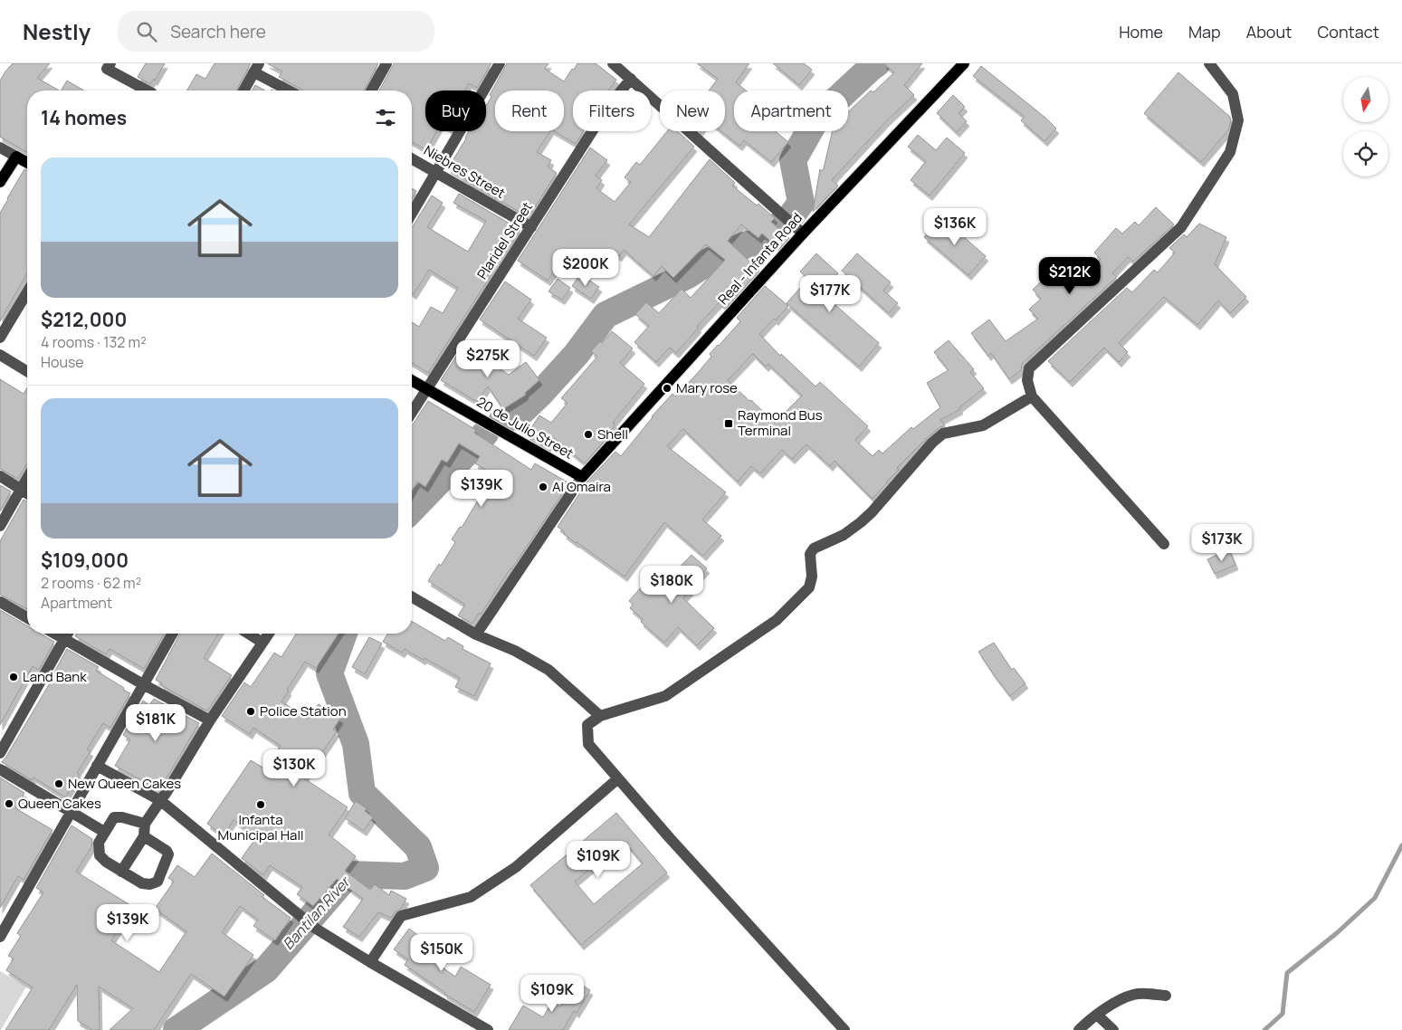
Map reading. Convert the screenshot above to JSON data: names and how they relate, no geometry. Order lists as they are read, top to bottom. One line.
{"streets":{"main road":["Real - Infanta Road","20 de Julio Street"],"street":["Niebres Street","Plaridel Street"]},"crossings":[["Niebres Street","Plaridel Street"],["Plaridel Street","20 de Julio Street"],["Real - Infanta Road","20 de Julio Street"]],"water":["Bantilan River"],"places":{"other":["Mary rose","Shell","Al Omaira","Land Bank","Police Station","New Queen Cakes","Queen Cakes","Infanta Municipal Hall"],"transit":["Raymond Bus Terminal"]},"north":"bottom","page":{"header":"Nestly","search":"Search here","nav":["Home","Map","About","Contact"],"chip":["Buy","Rent","Filters","New","Apartment"],"heading":"14 homes","list":[{"name":"$212,000","note":"4 rooms · 132 m² · House"},{"name":"$109,000","note":"2 rooms · 62 m² · Apartment"}],"price":["$136K","$200K","$212K","$177K","$275K","$139K","$173K","$180K","$181K","$130K","$109K","$139K","$150K","$109K"]}}
